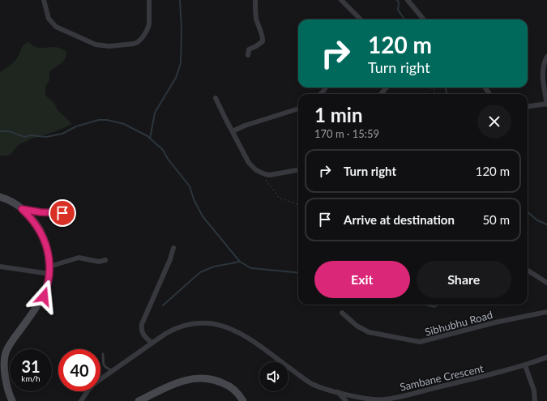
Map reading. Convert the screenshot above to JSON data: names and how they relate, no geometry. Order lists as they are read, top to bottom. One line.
{"streets":{"street":["Sibhubhu Road","Sambane Crescent"]},"page":{"turn":["120 m","Turn right"],"heading":["1 min","170 m · 15:59"],"list":[{"name":"Turn right","value":"120 m"},{"name":"Arrive at destination","value":"50 m"}],"buttons":["Exit","Share"],"speed":"31 km/h","limit":"40"}}
